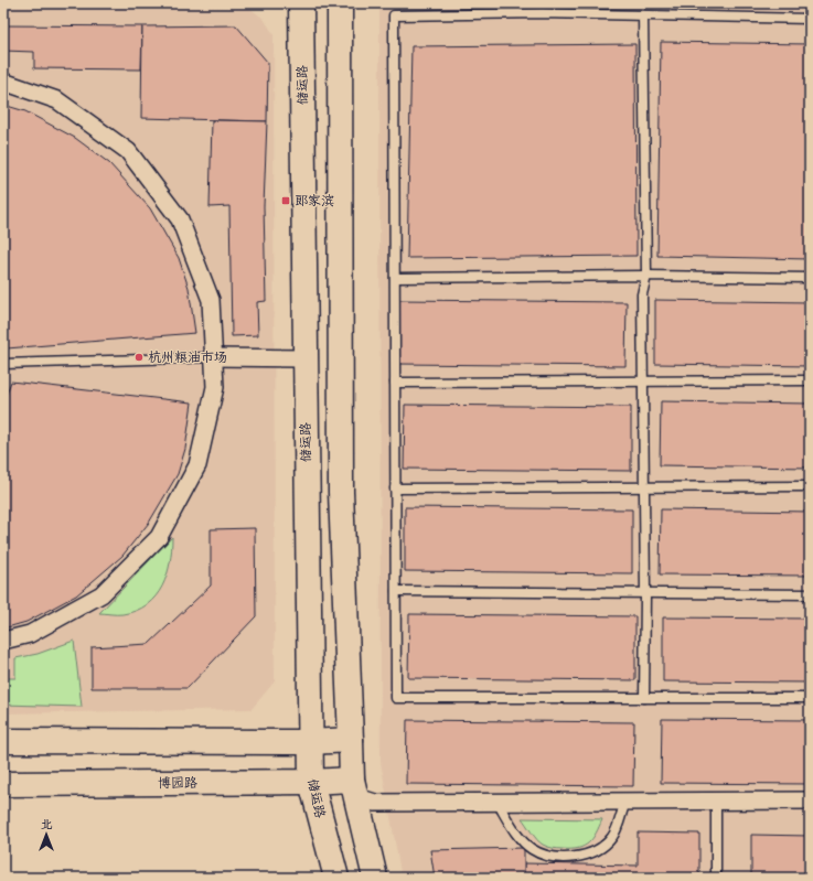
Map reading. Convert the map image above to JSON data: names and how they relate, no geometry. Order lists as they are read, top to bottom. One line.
{"streets":{"main road":["储运路","博园路"]},"crossings":[["储运路","博园路"]],"places":{"transit":["郎家滨"],"other":["杭州粮油市场"]},"north":"top"}
